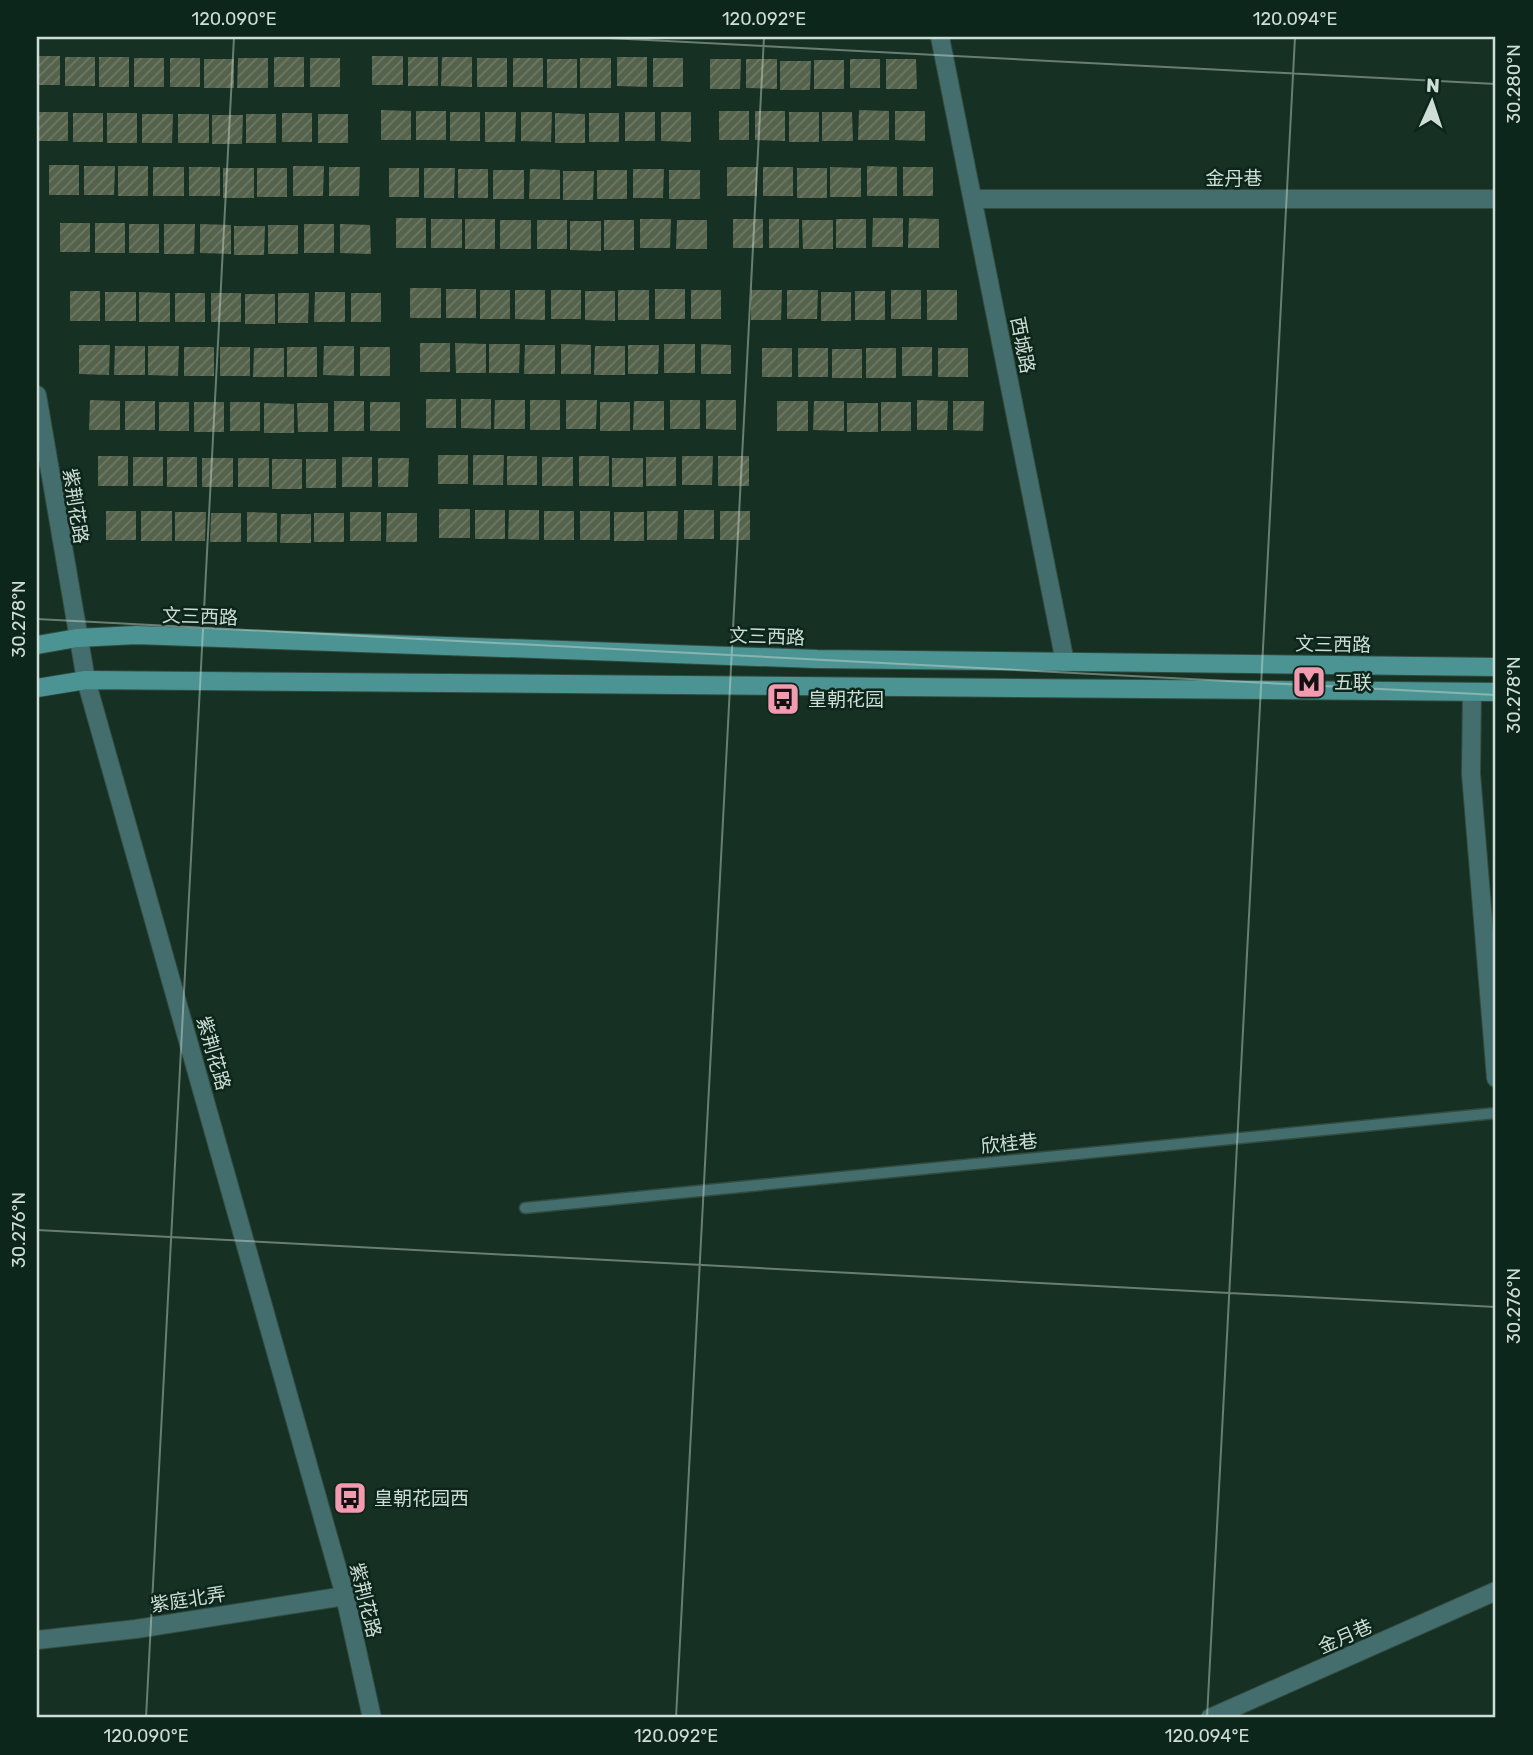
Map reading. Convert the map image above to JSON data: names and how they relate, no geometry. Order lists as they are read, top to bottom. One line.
{"streets":{"main road":["文三西路"],"street":["金丹巷","西城路","紫荆花路","紫庭北弄","金月巷"],"lane":["欣桂巷"]},"crossings":[["金丹巷","西城路"],["西城路","文三西路"],["紫荆花路","文三西路"],["紫荆花路","紫庭北弄"]],"places":{"metro station":["五联"],"bus stop":["皇朝花园","皇朝花园西"]},"north":"top","coordinates":["120.090°E","120.092°E","120.094°E","30.280°N","30.278°N","30.276°N"]}
